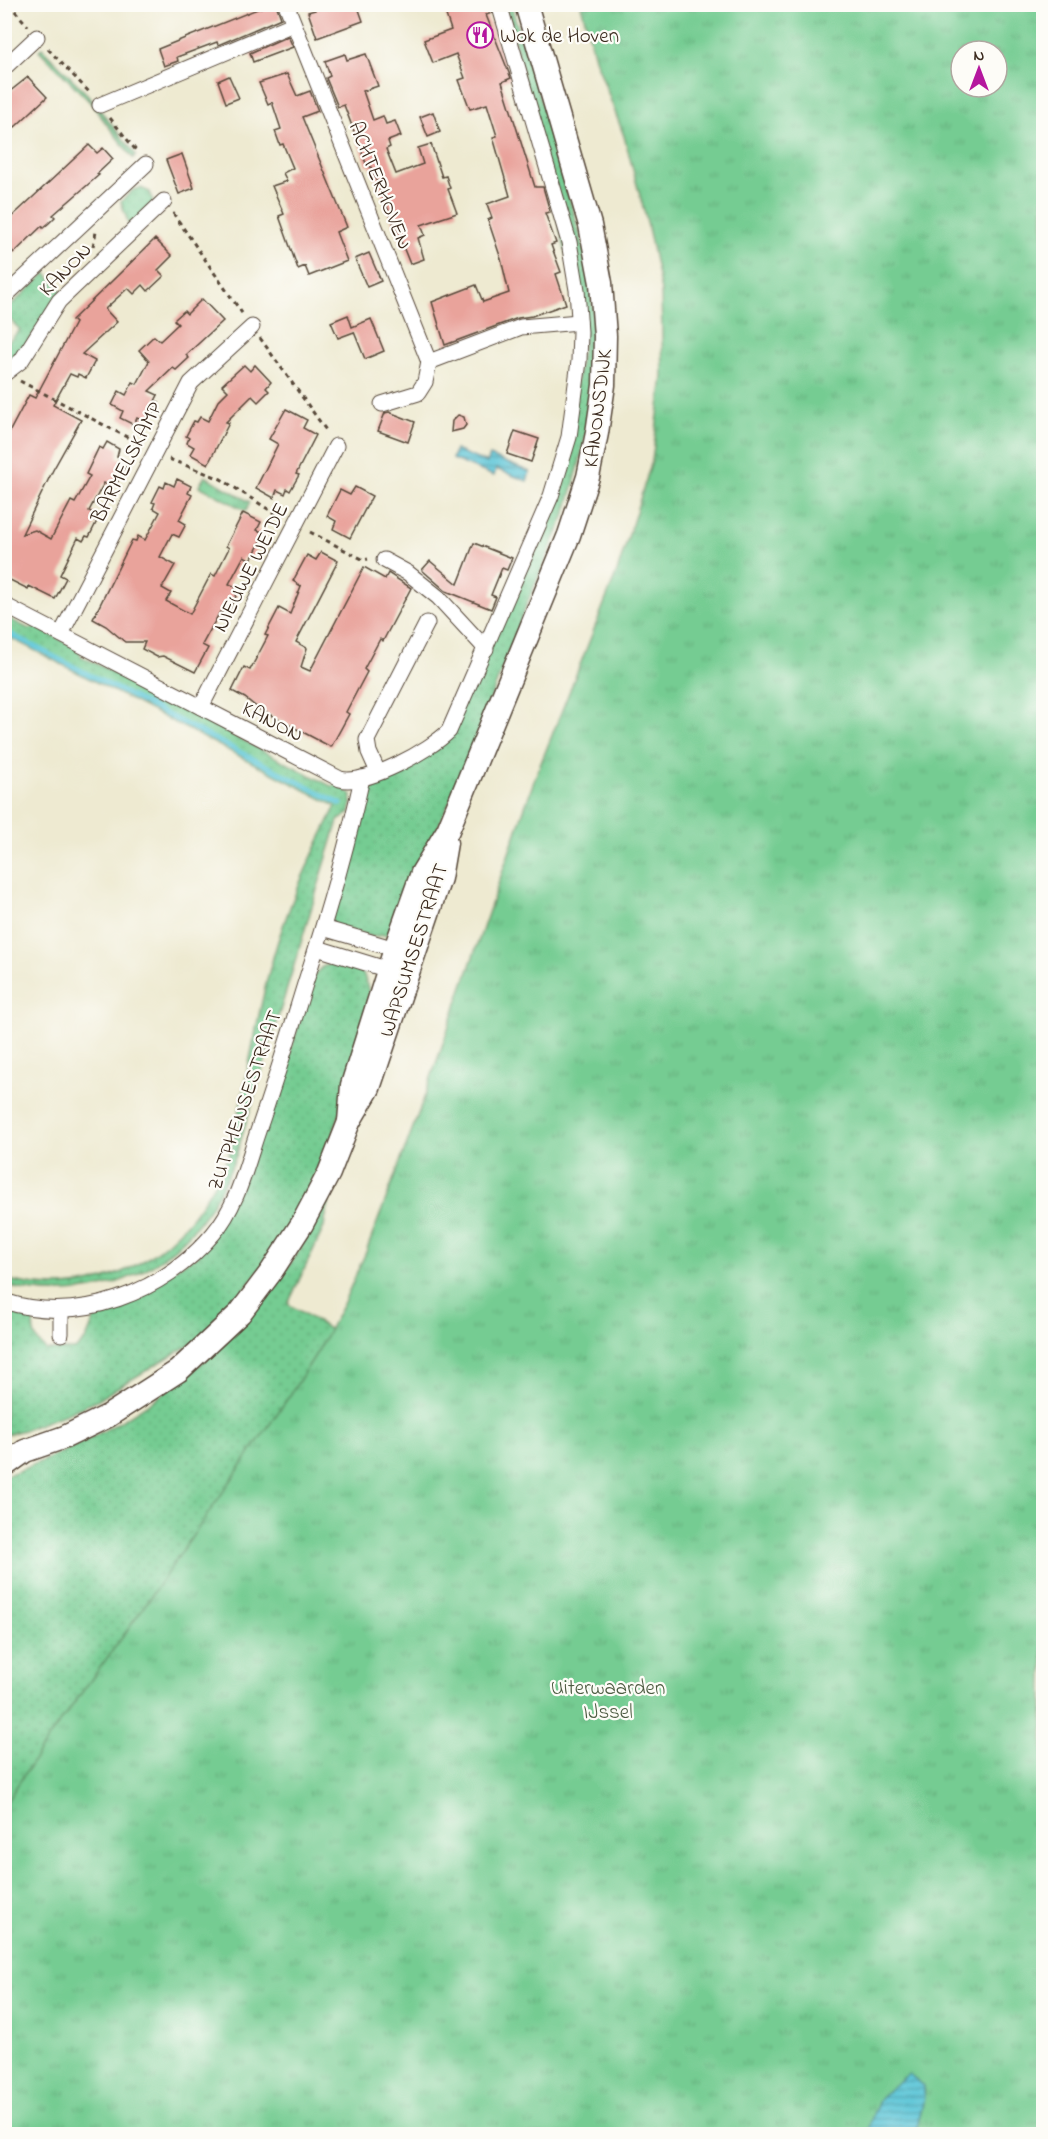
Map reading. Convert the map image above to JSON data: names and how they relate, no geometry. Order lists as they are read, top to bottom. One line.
{"streets":{"street":["ACHTERHOVEN","KANON","KANONSDIJK","BARMELSKAMP","NIEUWE WEIDE","WAPSUMSESTRAAT","ZUTPHENSESTRAAT"]},"crossings":[["KANON","KANONSDIJK"],["KANON","BARMELSKAMP"],["KANON","NIEUWE WEIDE"],["KANON","ZUTPHENSESTRAAT"],["KANONSDIJK","WAPSUMSESTRAAT"]],"parks":["Uiterwaarden IJssel"],"places":{"restaurant":["Wok de Hoven"]},"north":"top"}
